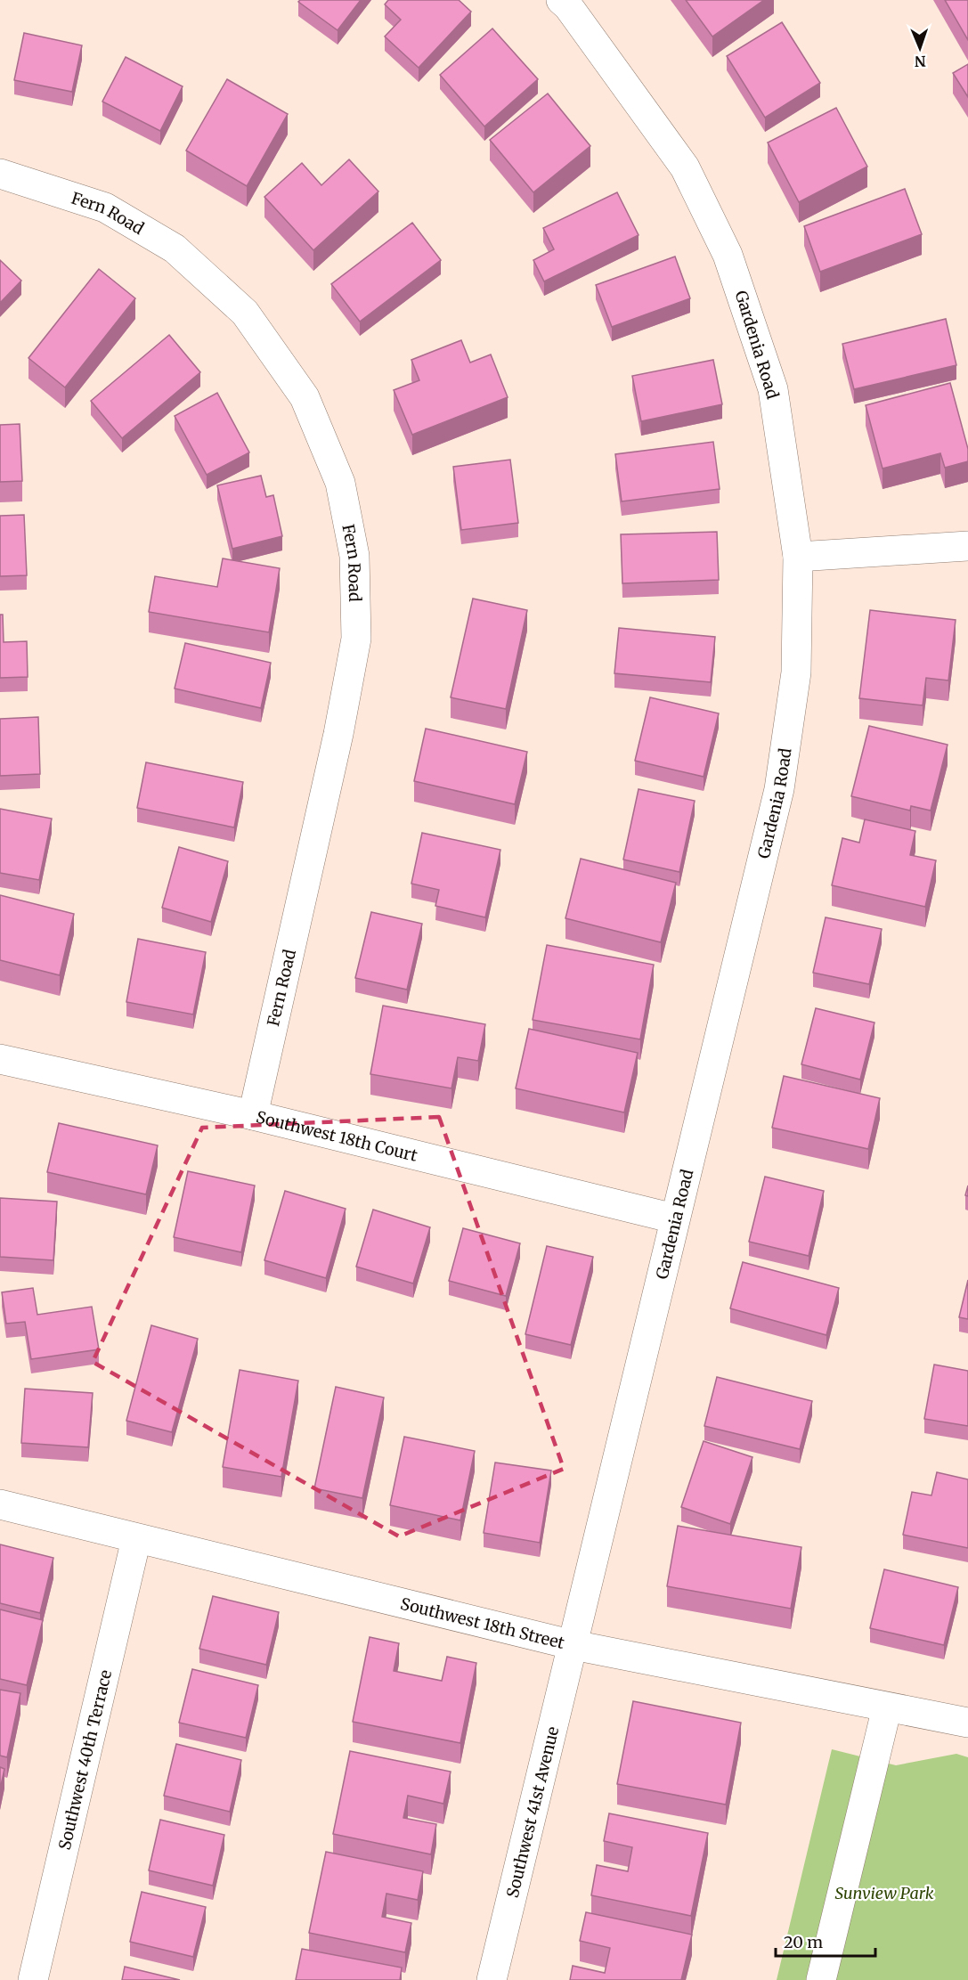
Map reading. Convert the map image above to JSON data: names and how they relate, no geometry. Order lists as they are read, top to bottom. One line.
{"streets":{"street":["Fern Road","Gardenia Road","Southwest 18th Court","Southwest 18th Street","Southwest 40th Terrace","Southwest 41st Avenue"]},"crossings":[["Fern Road","Southwest 18th Court"],["Gardenia Road","Southwest 18th Court"],["Gardenia Road","Southwest 18th Street"],["Gardenia Road","Southwest 41st Avenue"],["Southwest 18th Street","Southwest 40th Terrace"],["Southwest 18th Street","Southwest 41st Avenue"]],"parks":["Sunview Park"],"scale_bar":"20 m","north":"bottom"}
